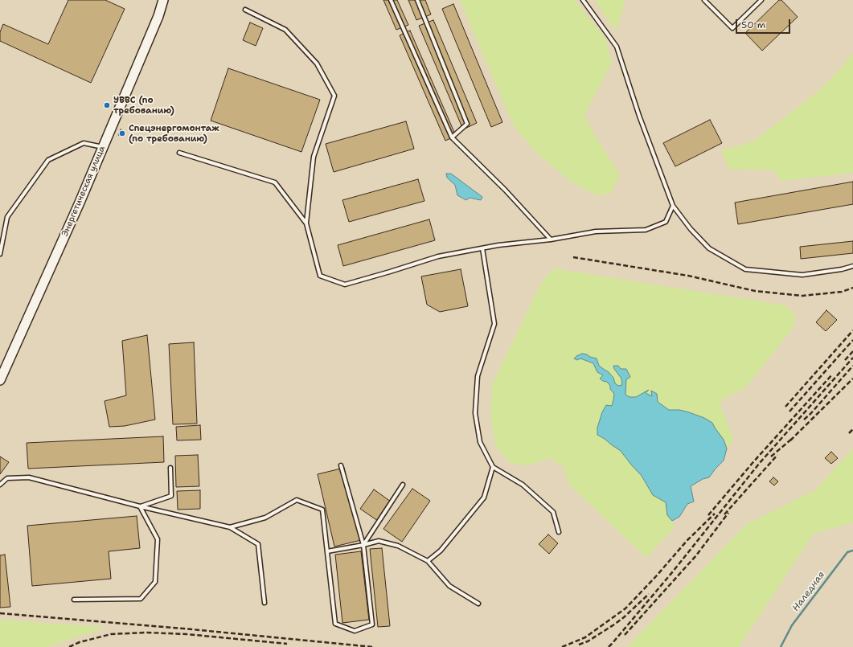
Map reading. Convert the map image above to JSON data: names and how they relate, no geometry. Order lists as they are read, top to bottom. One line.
{"streets":{"street":["Энергетическая улица"]},"water":["Наледная"],"places":["УВВС (по требованию)","Спецэнергомонтаж (по требованию)"],"scale_bar":"50 m"}
